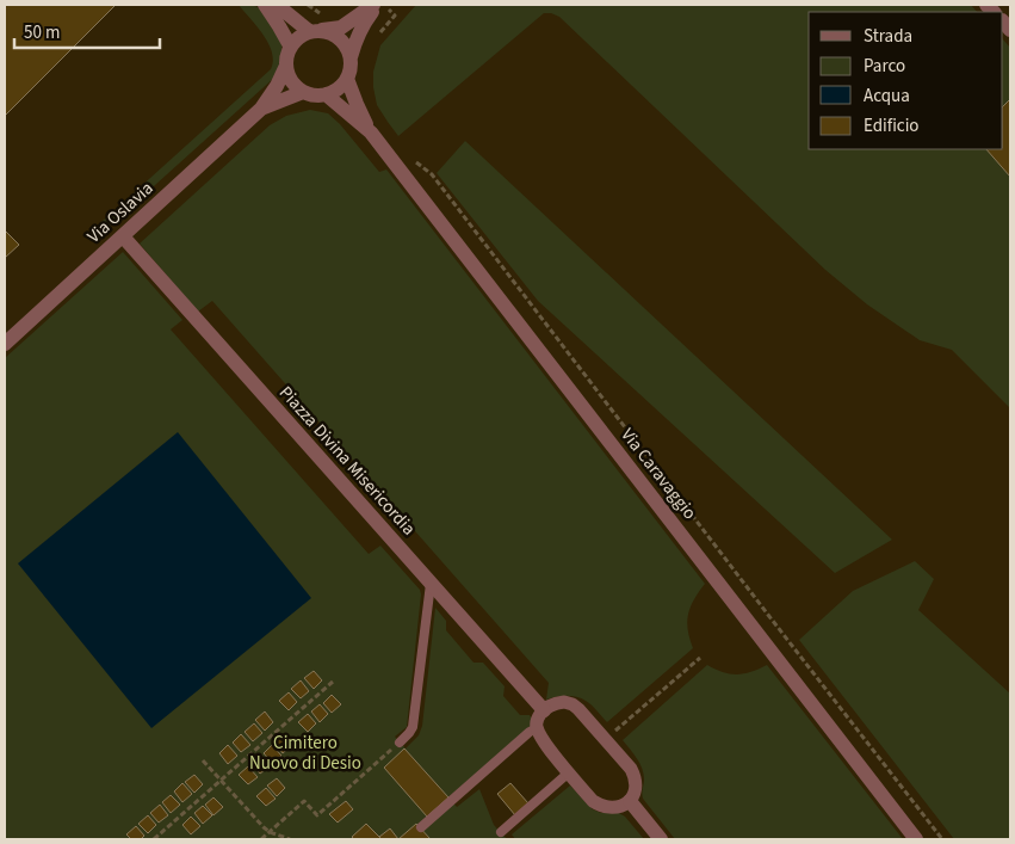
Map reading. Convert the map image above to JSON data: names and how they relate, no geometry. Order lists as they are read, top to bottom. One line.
{"streets":{"street":["Via Oslavia","Piazza Divina Misericordia","Via Caravaggio"]},"crossings":[["Via Oslavia","Piazza Divina Misericordia"],["Via Oslavia","Via Caravaggio"]],"parks":["Cimitero Nuovo di Desio"],"legend":["Strada","Parco","Acqua","Edificio"],"scale_bar":"50 m"}
